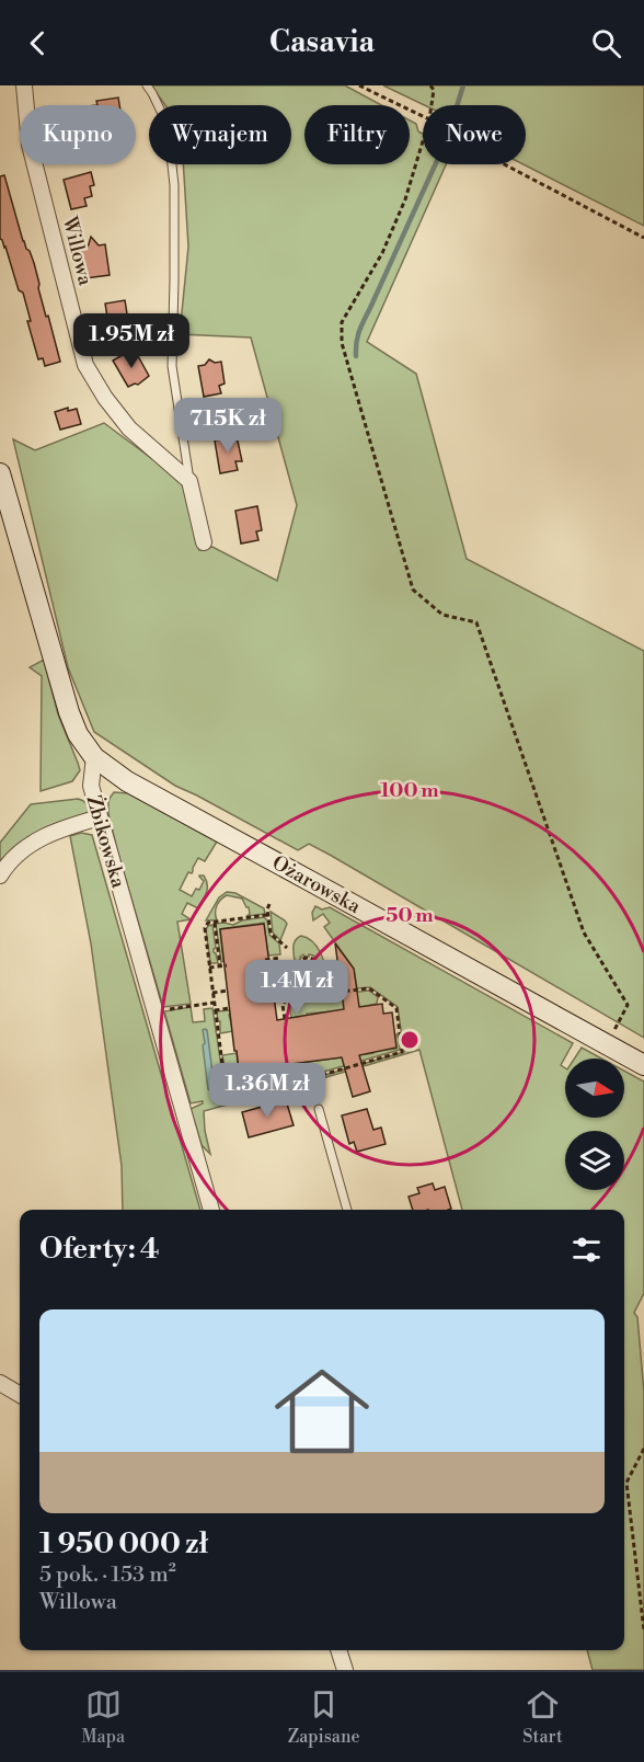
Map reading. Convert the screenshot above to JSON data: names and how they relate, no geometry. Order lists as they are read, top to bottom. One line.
{"streets":{"main road":["Ożarowska"],"street":["Willowa","Żbikowska"]},"crossings":[["Żbikowska","Ożarowska"]],"north":"right","page":{"header":"Casavia","chip":["Kupno","Wynajem","Filtry","Nowe"],"price":["1.95M zł","715K zł","1.4M zł","1.36M zł"],"heading":"Oferty: 4","list":[{"name":"1 950 000 zł","note":"5 pok. · 153 m² · Willowa"}],"tabs":["Mapa","Zapisane","Start"]},"rings":["100 m","50 m"]}
